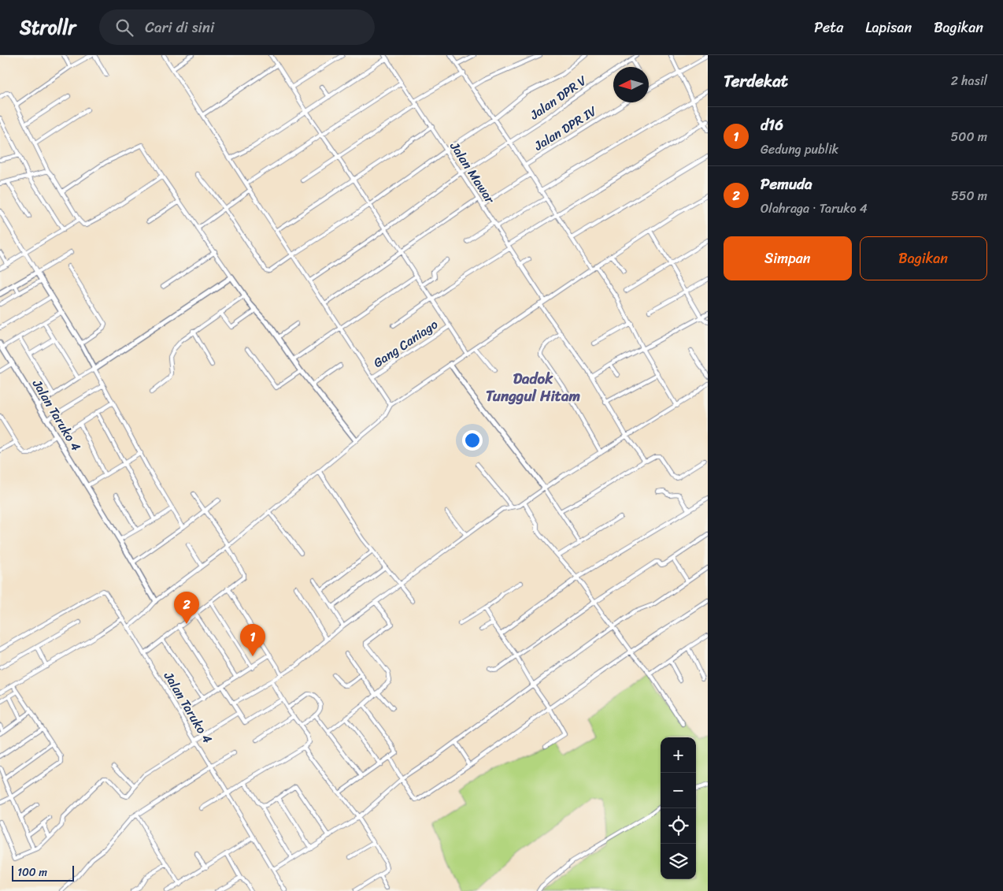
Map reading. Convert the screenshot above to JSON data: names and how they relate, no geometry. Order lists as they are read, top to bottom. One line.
{"streets":{"street":["Jalan DPR V","Jalan DPR IV","Jalan Mawar","Gang Caniago","Jalan Taruko 4"]},"crossings":[["Jalan DPR V","Jalan Mawar"]],"districts":["Dadok Tunggul Hitam"],"scale_bar":"100 m","north":"left","page":{"header":"Strollr","search":"Cari di sini","nav":["Peta","Lapisan","Bagikan"],"heading":["Terdekat","2 hasil"],"list":[{"mark":"1","name":"d16","note":"Gedung publik","value":"500 m"},{"mark":"2","name":"Pemuda","note":"Olahraga · Taruko 4","value":"550 m"}],"buttons":["Simpan","Bagikan"],"pins":["2","1"],"map_buttons":["+","−"],"scale":"100 m"}}
